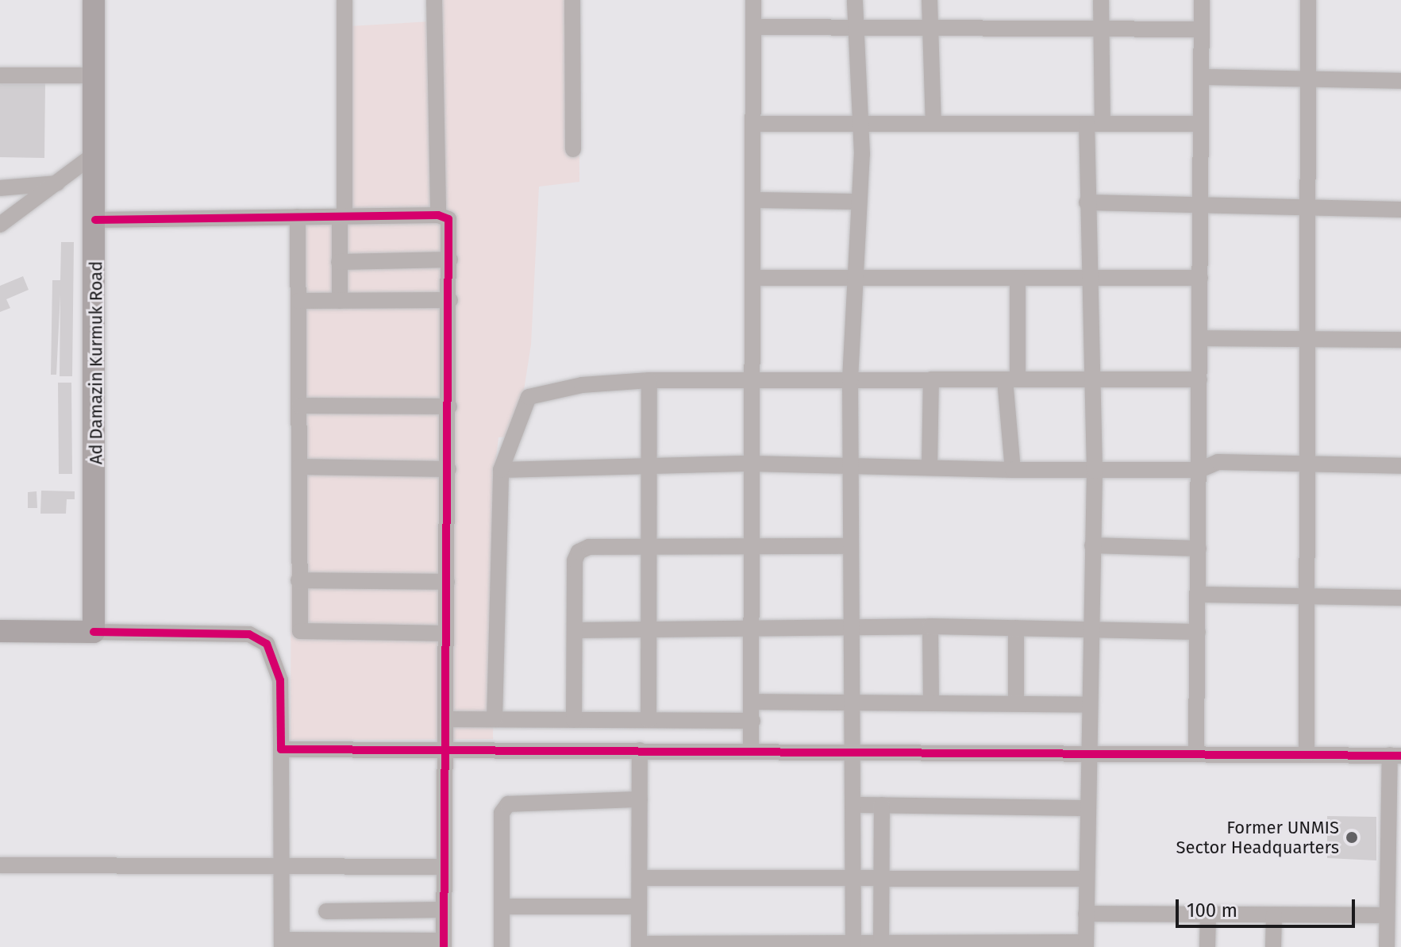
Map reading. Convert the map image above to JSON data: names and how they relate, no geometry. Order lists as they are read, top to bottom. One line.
{"streets":{"highway":["Ad Damazin Kurmuk Road"]},"places":["Former UNMIS Sector Headquarters"],"scale_bar":"100 m"}
